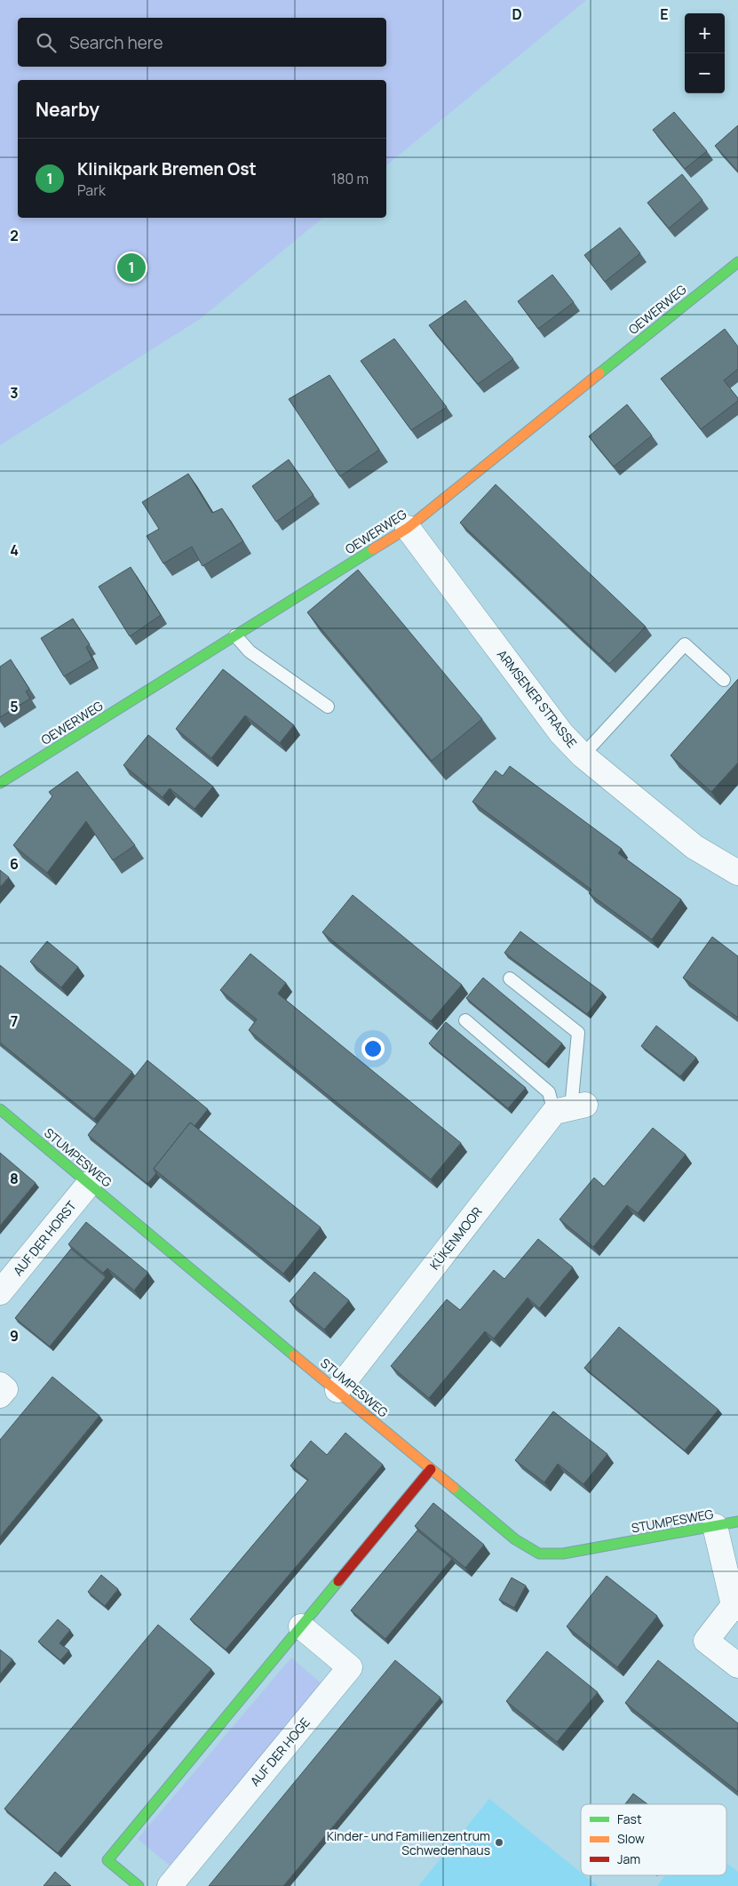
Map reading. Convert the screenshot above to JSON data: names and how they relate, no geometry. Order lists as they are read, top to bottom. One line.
{"streets":{"street":["OEWERWEG","ARMSENER STRASSE","STUMPESWEG","AUF DER HORST","KÜKENMOOR","AUF DER HOGE"]},"crossings":[["OEWERWEG","ARMSENER STRASSE"],["STUMPESWEG","AUF DER HORST"],["STUMPESWEG","KÜKENMOOR"]],"places":["Kinder- und Familienzentrum Schwedenhaus"],"legend":["Fast","Slow","Jam"],"page":{"map_buttons":["+","−"],"search":"Search here","heading":"Nearby","list":[{"mark":"1","name":"Klinikpark Bremen Ost","note":"Park","value":"180 m"}],"pins":"1"},"grid":{"columns":["D","E"],"rows":["2","3","4","5","6","7","8","9"]}}
